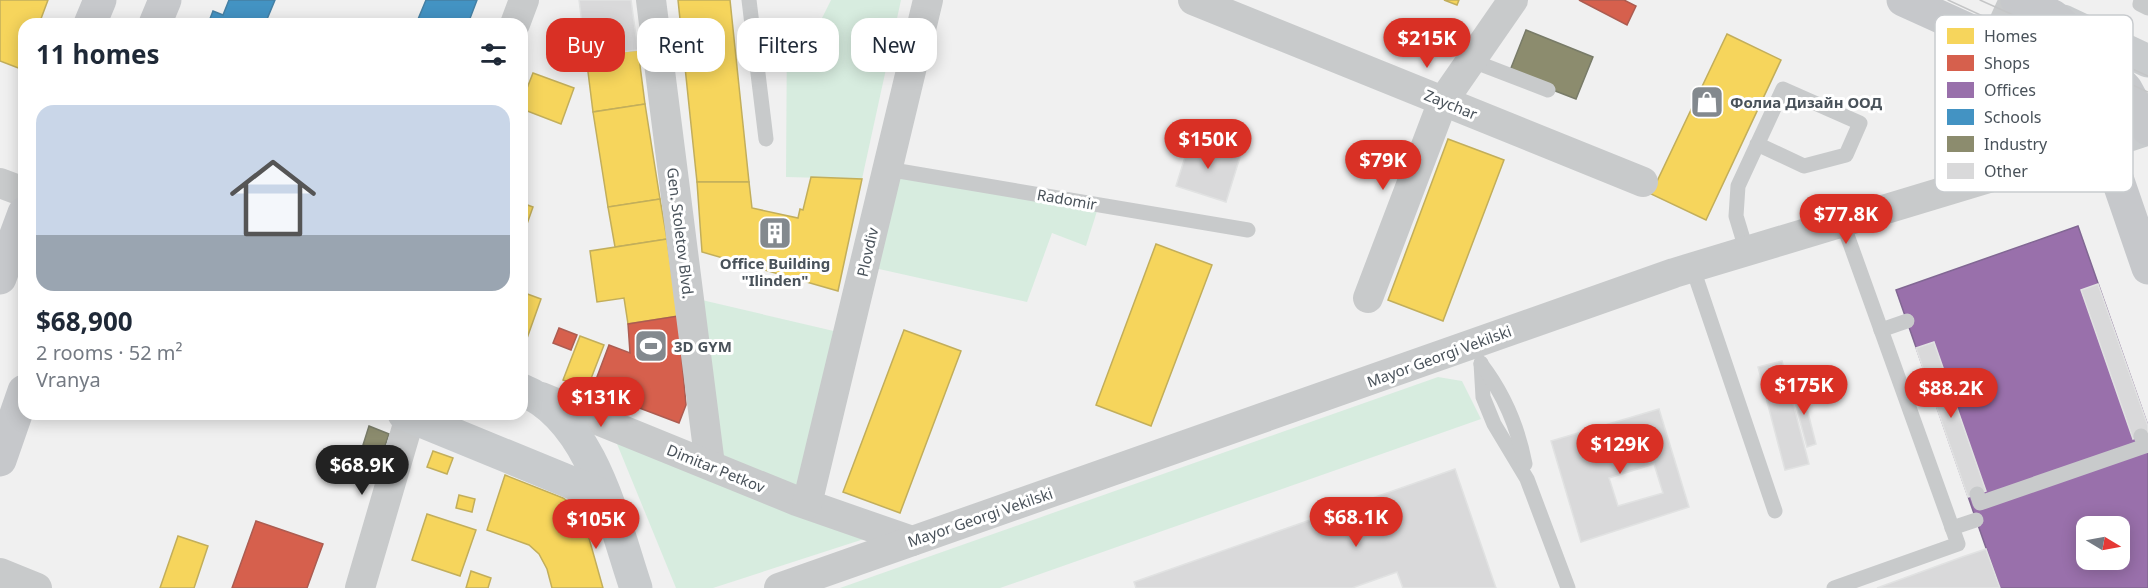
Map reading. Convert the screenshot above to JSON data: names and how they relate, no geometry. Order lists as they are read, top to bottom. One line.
{"streets":{"street":["Zaychar","Gen. Stoletov Blvd.","Plovdiv","Mayor Georgi Vekilski","Dimitar Petkov"],"lane":["Radomir"]},"crossings":[["Radomir","Plovdiv"],["Gen. Stoletov Blvd.","Dimitar Petkov"],["Plovdiv","Dimitar Petkov"],["Mayor Georgi Vekilski","Dimitar Petkov"]],"places":{"shop":["Фолиа Дизайн ООД"],"building":["Office Building \"Ilinden\""],"sports":["3D GYM"]},"legend":["Homes","Shops","Offices","Schools","Industry","Other"],"north":"right","page":{"price":["$215K","$150K","$79K","$77.8K","$175K","$88.2K","$131K","$129K","$68.9K","$68.1K","$105K"],"chip":["Buy","Rent","Filters","New"],"heading":"11 homes","list":[{"name":"$68,900","note":"2 rooms · 52 m² · Vranya"}]}}
